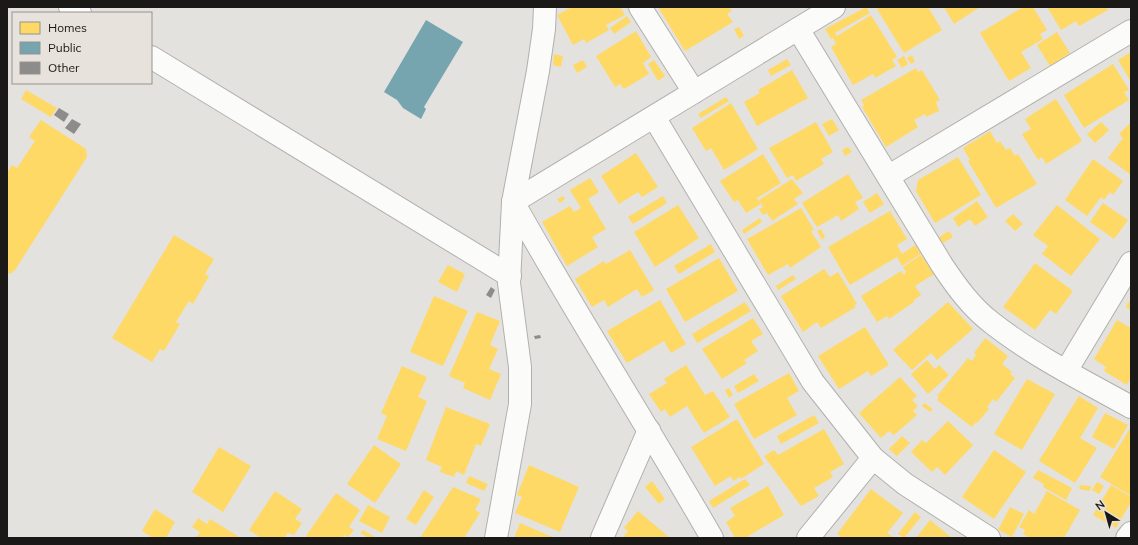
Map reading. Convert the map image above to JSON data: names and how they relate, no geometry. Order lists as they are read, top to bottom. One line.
{"legend":["Homes","Public","Other"],"north":"top left"}
